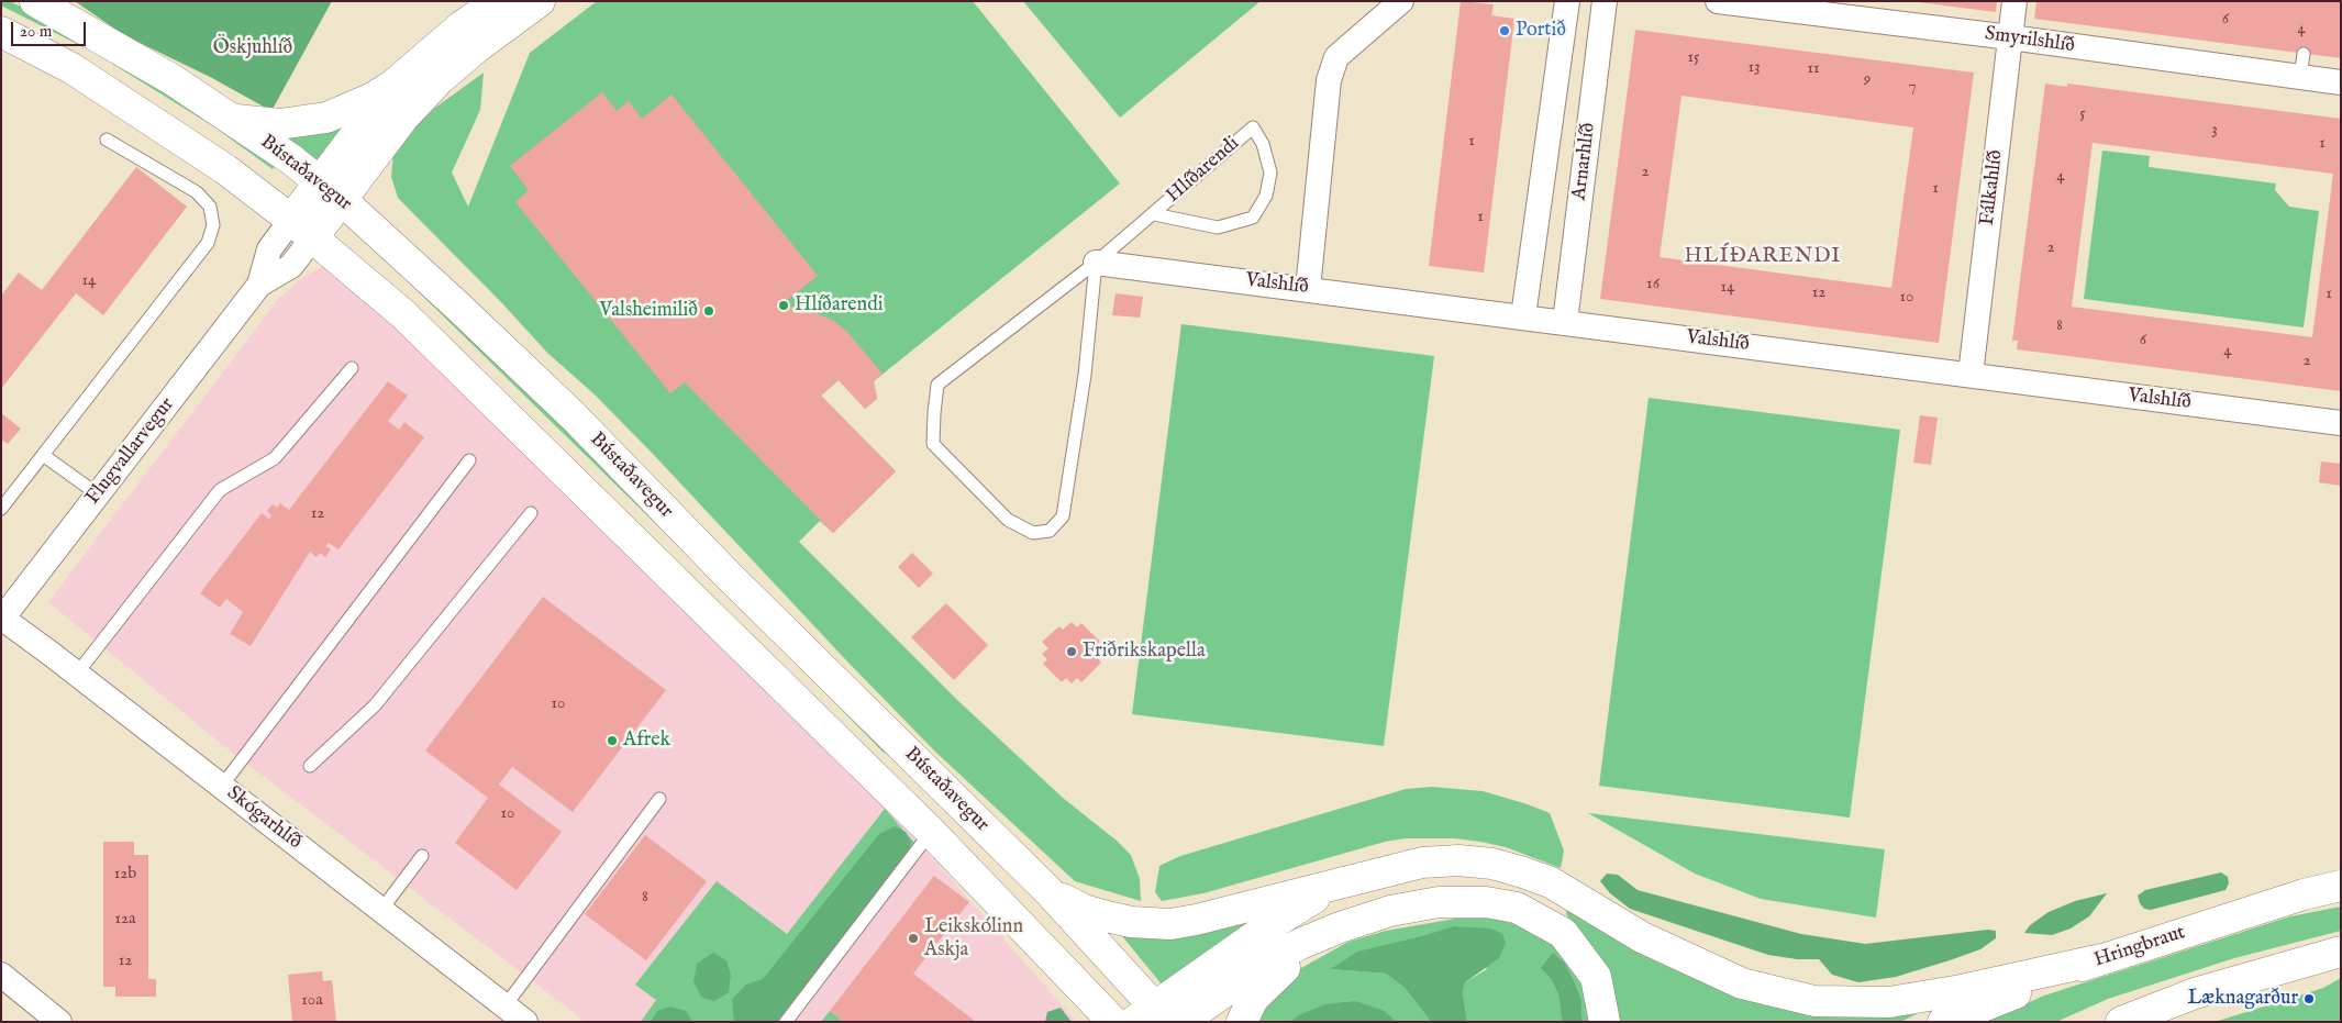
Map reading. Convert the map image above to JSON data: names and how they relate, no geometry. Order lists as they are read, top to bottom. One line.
{"streets":{"main road":["Bústaðavegur","Flugvallarvegur","Hringbraut"],"street":["Smyrilshlíð","Arnarhlíð","Fálkahlíð","Valshlíð","Skógarhlíð"],"lane":["Hlíðarendi"]},"crossings":[["Smyrilshlíð","Fálkahlíð"],["Arnarhlíð","Valshlíð"],["Hlíðarendi","Valshlíð"],["Bústaðavegur","Flugvallarvegur"],["Fálkahlíð","Valshlíð"],["Flugvallarvegur","Skógarhlíð"]],"districts":["HLÍÐARENDI"],"parks":["Öskjuhlíð"],"places":["Portið","Hlíðarendi","Valsheimilið","Friðrikskapella","Afrek","Leikskólinn Askja","Læknagarður"],"house_numbers":["6","4","15","13","11","9","7","5","3","1","1","2","4","1","1","2","14","16","14","12","1","10","8","6","4","2","12","10","10","12b","8","12a","12","10a"],"scale_bar":"20 m"}
